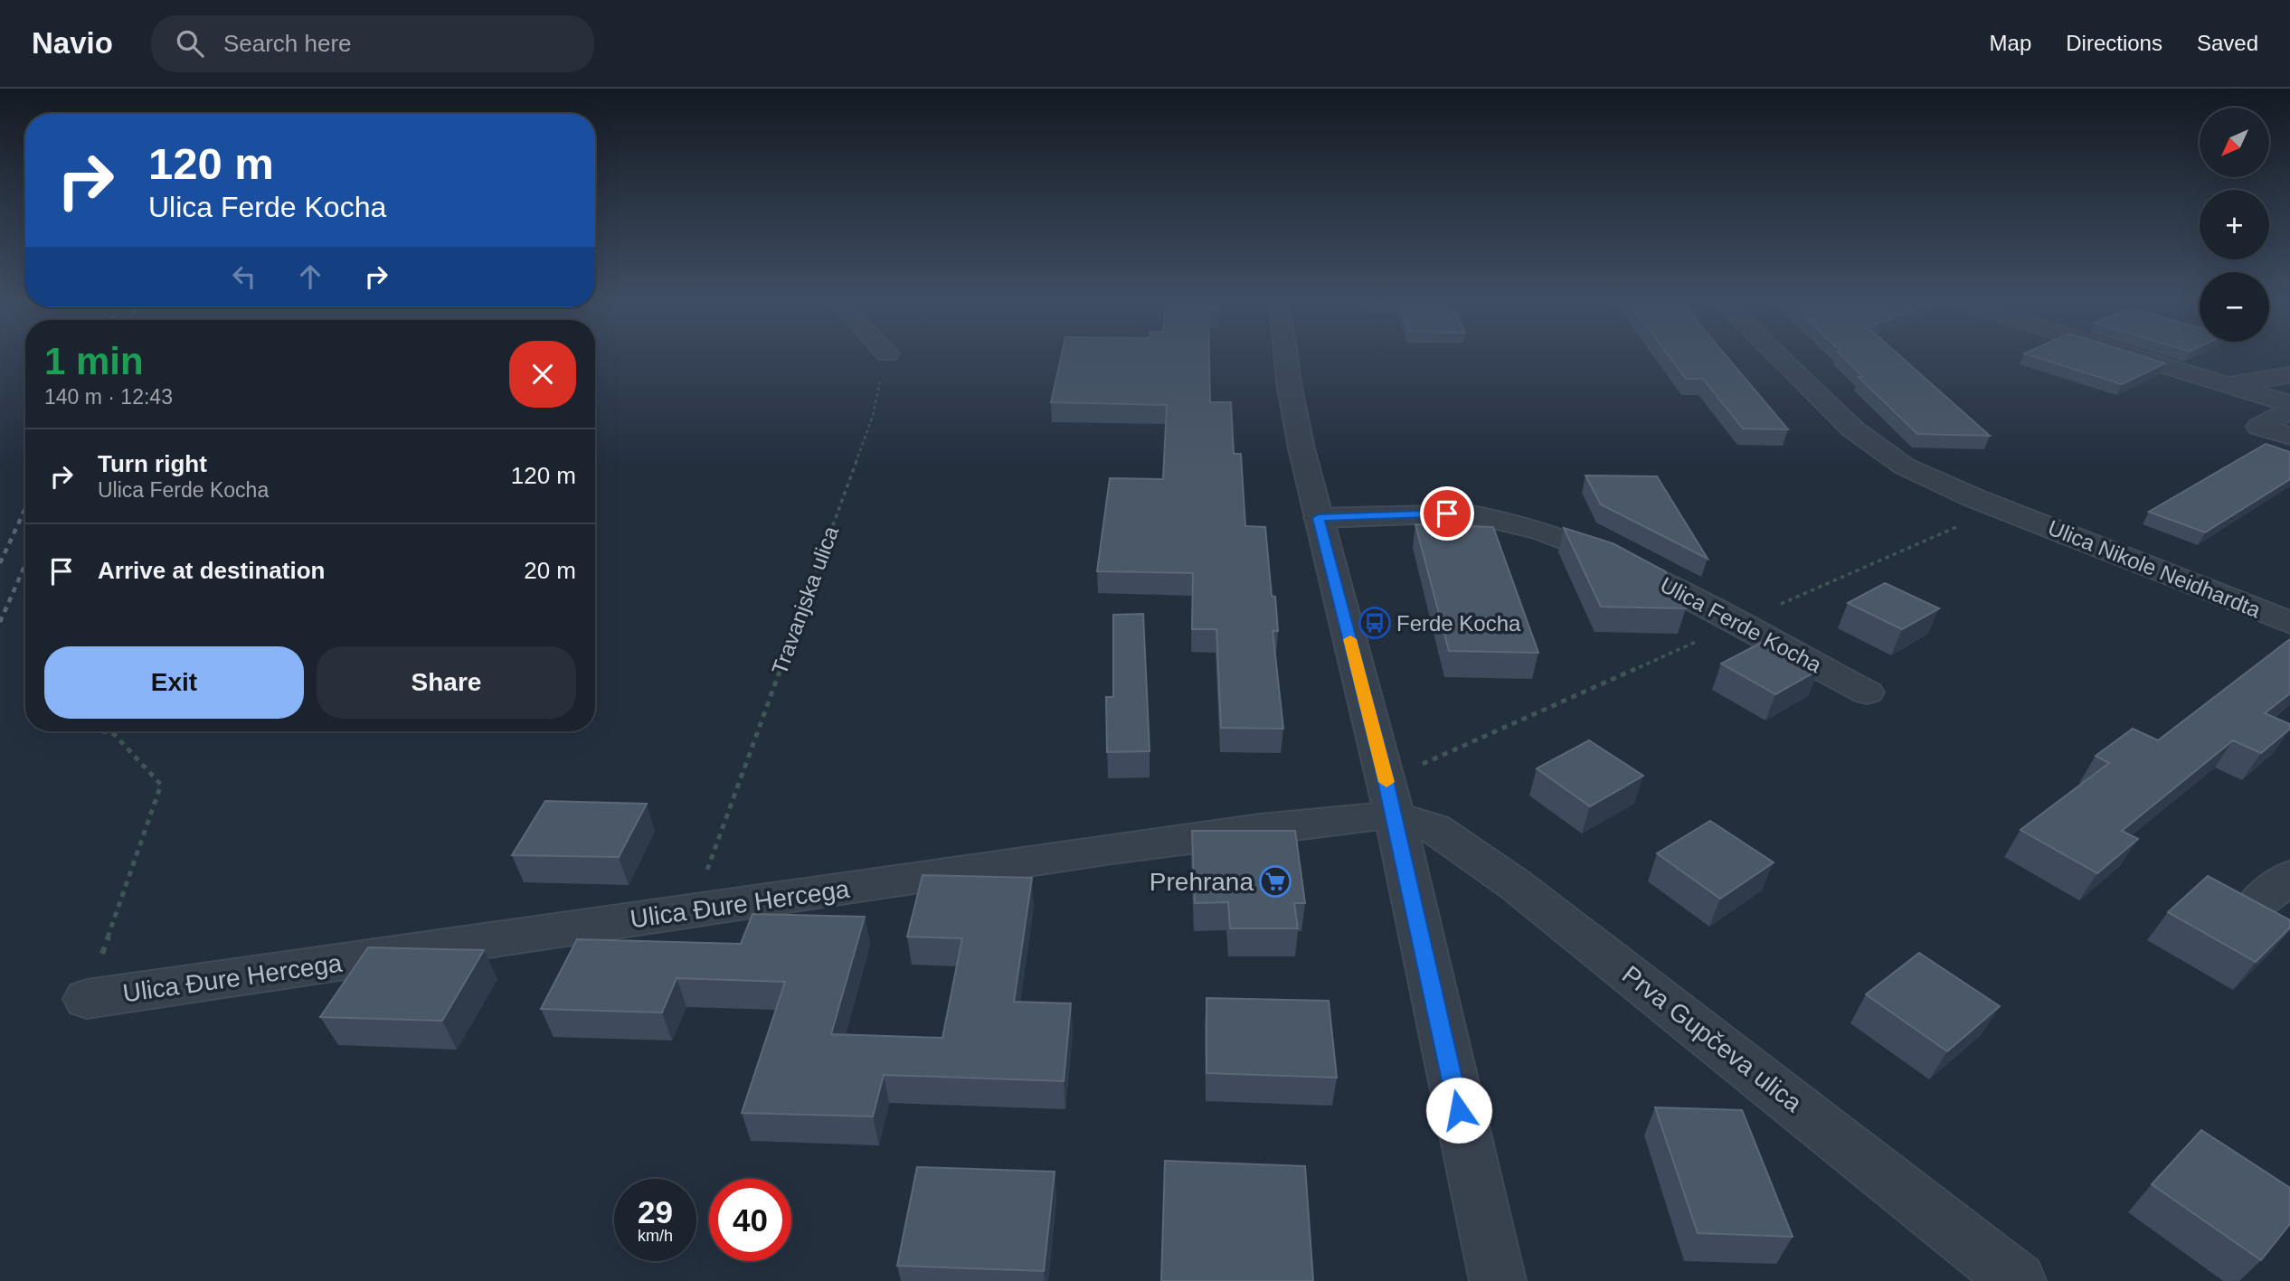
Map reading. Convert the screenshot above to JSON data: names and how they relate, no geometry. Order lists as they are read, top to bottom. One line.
{"streets":{"street":["Ulica Nikole Neidhardta","Ulica Ferde Kocha","Ulica Đure Hercega","Prva Gupčeva ulica"],"path":["Travanjska ulica"]},"crossings":[["Travanjska ulica","Ulica Đure Hercega"],["Ulica Đure Hercega","Prva Gupčeva ulica"]],"places":{"bus stop":["Ferde Kocha"],"supermarket":["Prehrana"]},"north":"bottom left","page":{"header":"Navio","search":"Search here","nav":["Map","Directions","Saved"],"map_buttons":["+","−"],"turn":["120 m","Ulica Ferde Kocha"],"heading":["1 min","140 m · 12:43"],"list":[{"name":"Turn right","note":"Ulica Ferde Kocha","value":"120 m"},{"name":"Arrive at destination","value":"20 m"}],"buttons":["Exit","Share"],"speed":"29 km/h","limit":"40"}}
